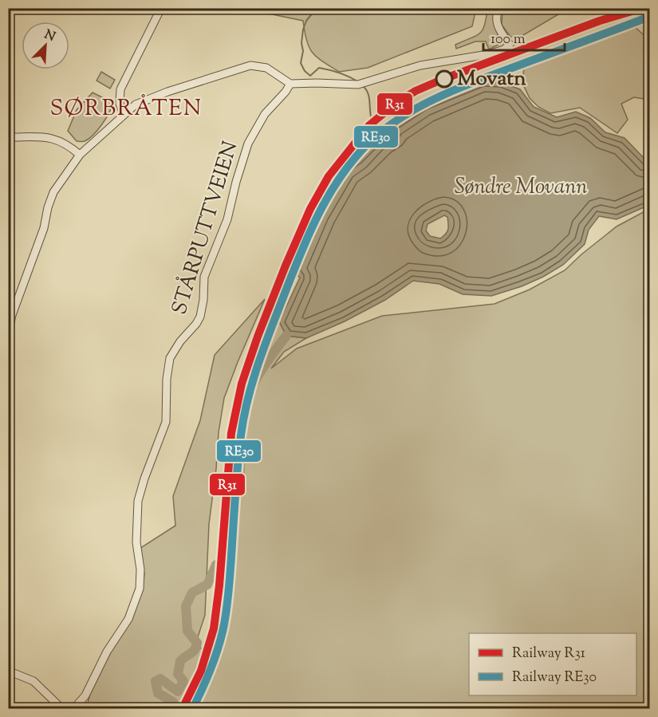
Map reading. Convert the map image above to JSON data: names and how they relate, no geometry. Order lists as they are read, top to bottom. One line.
{"streets":{"street":["STÅRPUTTVEIEN"]},"districts":["SØRBRÅTEN"],"water":["Søndre Movann"],"places":["Movatn"],"lines":["rail line R31","rail line RE30"],"legend":["Railway R31","Railway RE30"],"scale_bar":"100 m","north":"top right"}
